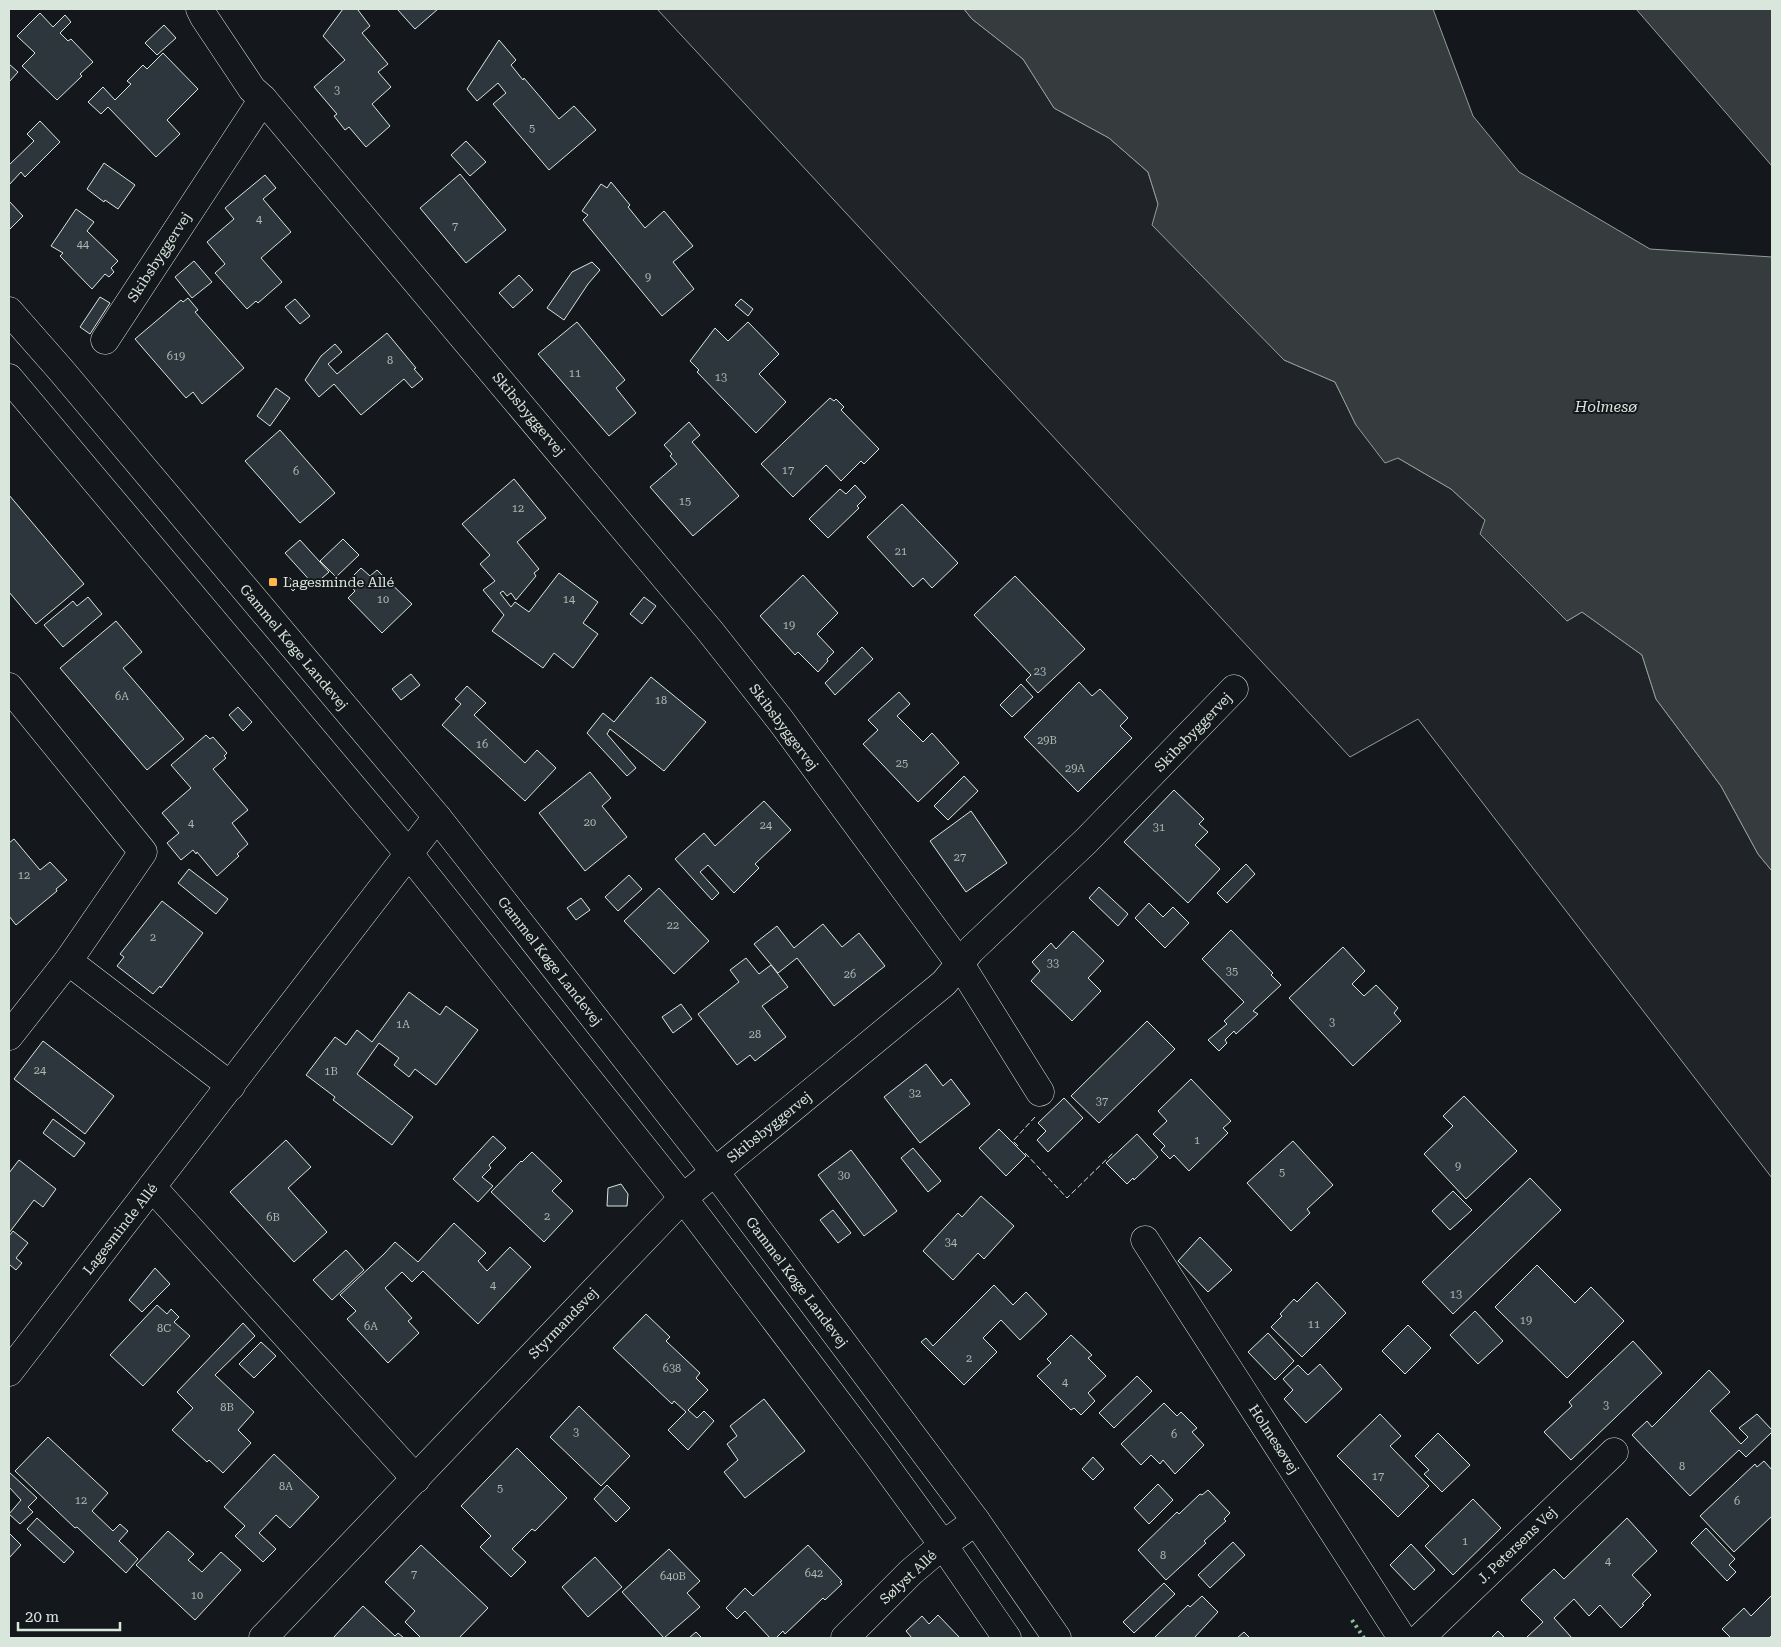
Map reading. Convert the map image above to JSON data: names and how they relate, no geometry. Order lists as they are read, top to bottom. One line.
{"streets":{"street":["Skibsbyggervej","Gammel Køge Landevej","Lagesminde Allé","Styrmandsvej","Holmesøvej","J. Petersens Vej","Sølyst Allé"]},"crossings":[["Skibsbyggervej","Gammel Køge Landevej"],["Skibsbyggervej","Styrmandsvej"],["Gammel Køge Landevej","Lagesminde Allé"],["Gammel Køge Landevej","Styrmandsvej"],["Gammel Køge Landevej","Sølyst Allé"]],"water":["Holmesø"],"places":{"transit":["Lagesminde Allé"]},"house_numbers":["3","5","4","7","44","9","619","8","11","13","17","6","15","12","21","10","14","19","23","6A","18","29B","16","25","29A","20","4","24","31","27","12","22","2","33","35","26","3","1A","28","24","1B","32","37","1","9","5","30","2","6B","34","4","13","19","11","6A","8C","2","638","4","3","8B","3","6","8","17","8A","5","12","6","1","8","4","642","7","640B","10"],"scale_bar":"20 m"}
